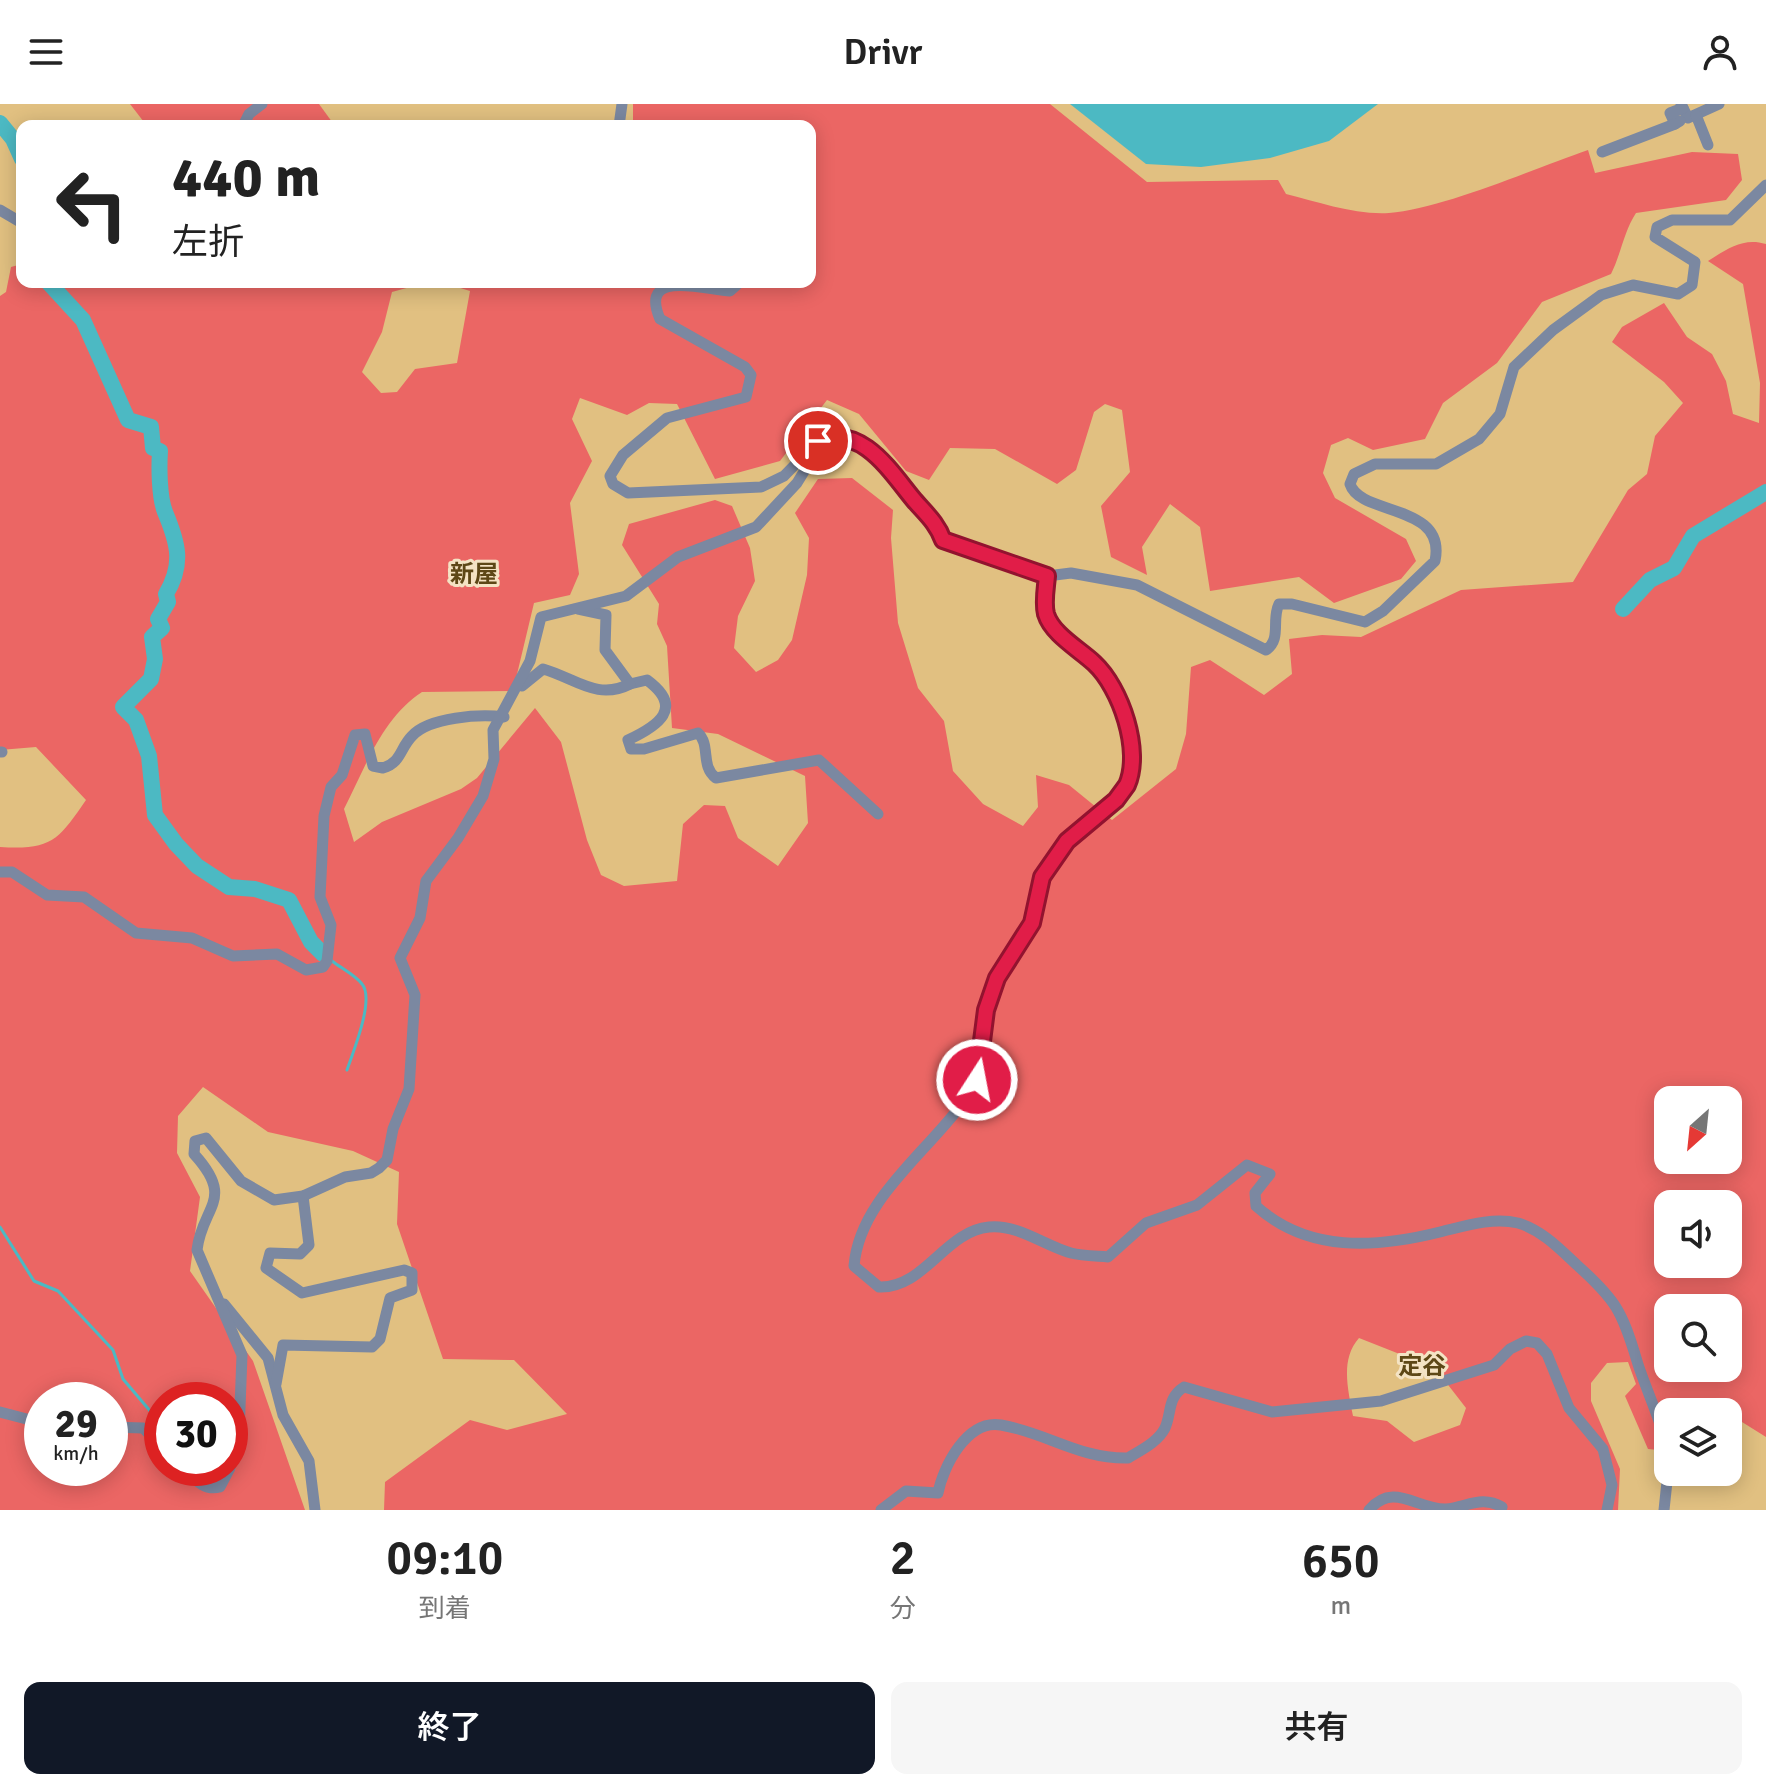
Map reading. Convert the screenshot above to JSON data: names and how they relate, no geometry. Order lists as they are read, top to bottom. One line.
{"districts":["新屋","定谷"],"north":"bottom left","page":{"header":"Drivr","turn":["440 m","左折"],"speed":"29 km/h","limit":"30","eta":["09:10","到着","2","分","650","m"],"buttons":["終了","共有"]}}
